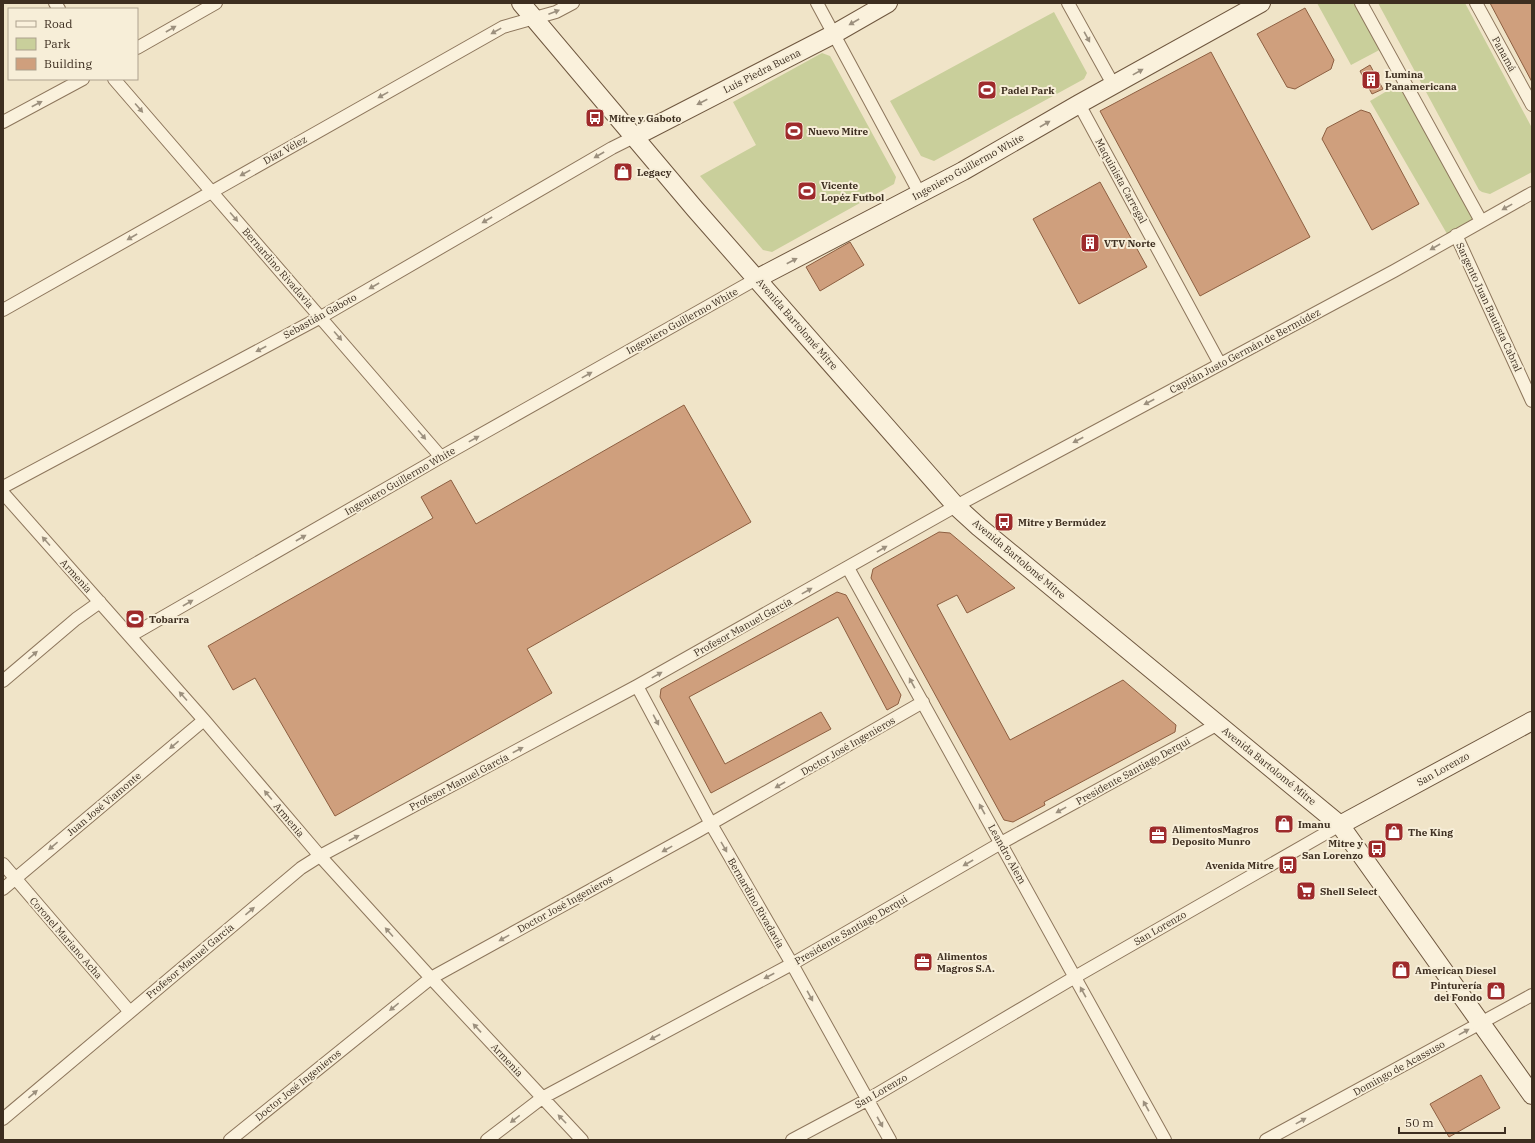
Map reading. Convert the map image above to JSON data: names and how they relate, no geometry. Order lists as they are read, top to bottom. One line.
{"streets":{"main road":["Luis Piedra Buena","Ingeniero Guillermo White","Avenida Bartolomé Mitre","San Lorenzo"],"street":["Panamá","Díaz Vélez","Maquinista Carregal","Bernardino Rivadavia","Sargento Juan Bautista Cabral","Sebastián Gaboto","Capitán Justo Germán de Bermúdez","Armenia","Profesor Manuel García","Doctor José Ingenieros","Presidente Santiago Derqui","Juan José Viamonte","Leandro Alem","Coronel Mariano Acha","Domingo de Acassuso"]},"crossings":[["Luis Piedra Buena","Sebastián Gaboto"],["Luis Piedra Buena","Avenida Bartolomé Mitre"],["Díaz Vélez","Bernardino Rivadavia"],["Díaz Vélez","Avenida Bartolomé Mitre"],["Ingeniero Guillermo White","Maquinista Carregal"],["Ingeniero Guillermo White","Bernardino Rivadavia"],["Ingeniero Guillermo White","Avenida Bartolomé Mitre"],["Ingeniero Guillermo White","Armenia"],["Maquinista Carregal","Capitán Justo Germán de Bermúdez"],["Bernardino Rivadavia","Sebastián Gaboto"],["Bernardino Rivadavia","Profesor Manuel García"],["Bernardino Rivadavia","Doctor José Ingenieros"],["Bernardino Rivadavia","San Lorenzo"],["Bernardino Rivadavia","Presidente Santiago Derqui"],["Sargento Juan Bautista Cabral","Capitán Justo Germán de Bermúdez"],["Sebastián Gaboto","Avenida Bartolomé Mitre"],["Avenida Bartolomé Mitre","Capitán Justo Germán de Bermúdez"],["Avenida Bartolomé Mitre","Profesor Manuel García"],["Avenida Bartolomé Mitre","San Lorenzo"],["Avenida Bartolomé Mitre","Presidente Santiago Derqui"],["Avenida Bartolomé Mitre","Domingo de Acassuso"],["Capitán Justo Germán de Bermúdez","Profesor Manuel García"],["Armenia","Profesor Manuel García"],["Armenia","Doctor José Ingenieros"],["Armenia","Presidente Santiago Derqui"],["Armenia","Juan José Viamonte"],["Profesor Manuel García","Leandro Alem"],["Profesor Manuel García","Coronel Mariano Acha"],["Doctor José Ingenieros","Leandro Alem"],["San Lorenzo","Leandro Alem"],["Presidente Santiago Derqui","Leandro Alem"],["Juan José Viamonte","Coronel Mariano Acha"]],"one_way":["Luis Piedra Buena","Díaz Vélez","Ingeniero Guillermo White","Bernardino Rivadavia","Sebastián Gaboto","Capitán Justo Germán de Bermúdez","Armenia","Profesor Manuel García","Doctor José Ingenieros","Presidente Santiago Derqui","Juan José Viamonte","Leandro Alem","Domingo de Acassuso"],"places":{"building":["Lumina Panamericana","VTV Norte"],"sports":["Padel Park","Nuevo Mitre","Vicente Lopéz Futbol","Tobarra"],"bus stop":["Mitre y Gaboto","Mitre y Bermúdez","Mitre y San Lorenzo","Avenida Mitre"],"shop":["Legacy","Imanu","The King","American Diesel","Pinturería del Fondo"],"office":["AlimentosMagros Deposito Munro","Alimentos Magros S.A."],"supermarket":["Shell Select"]},"legend":["Road","Park","Building"],"scale_bar":"50 m"}
